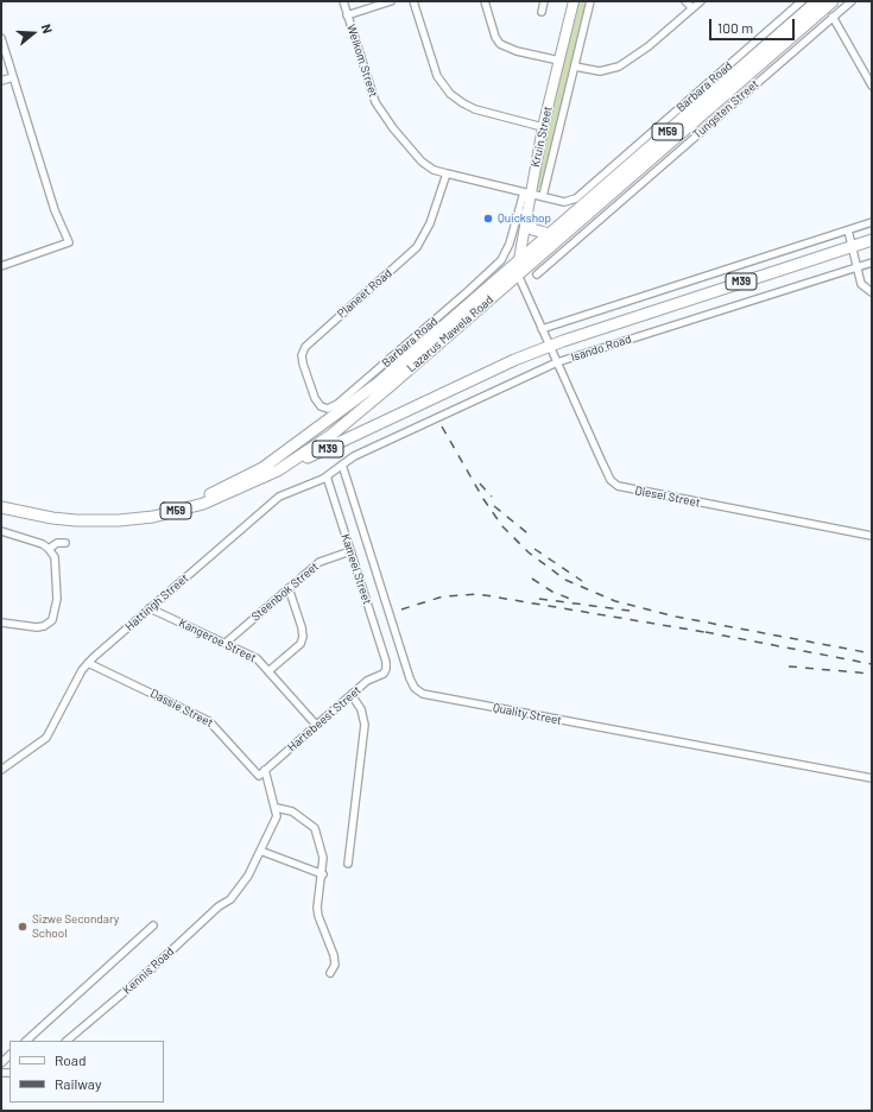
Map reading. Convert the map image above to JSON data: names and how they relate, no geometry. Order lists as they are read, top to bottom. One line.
{"streets":{"main road":["M59","Kruin Street","M39","Lazarus Mawela Road","Isando Road"],"street":["Welkom Street","Barbara Road","Tungsten Street","Planeet Road","Diesel Street","Kameel Street","Steenbok Street","Hattingh Street","Kangeroe Street","Dassie Street","Quality Street","Hartebeest Street","Kennis Road"]},"crossings":[["Welkom Street","Barbara Road"],["Welkom Street","Kruin Street"],["Welkom Street","Planeet Road"],["Barbara Road","Kruin Street"],["Barbara Road","Planeet Road"],["Kruin Street","Lazarus Mawela Road"],["M39","Lazarus Mawela Road"],["M39","Isando Road"],["Lazarus Mawela Road","Isando Road"],["Isando Road","Diesel Street"],["Isando Road","Hattingh Street"],["Isando Road","Quality Street"],["Kameel Street","Steenbok Street"],["Kameel Street","Hattingh Street"],["Kameel Street","Hartebeest Street"],["Steenbok Street","Kangeroe Street"],["Hattingh Street","Kangeroe Street"],["Hattingh Street","Dassie Street"],["Hattingh Street","Quality Street"],["Kangeroe Street","Hartebeest Street"],["Dassie Street","Hartebeest Street"]],"places":["Quickshop","Sizwe Secondary School"],"legend":["Road","Railway"],"scale_bar":"100 m","north":"right"}
